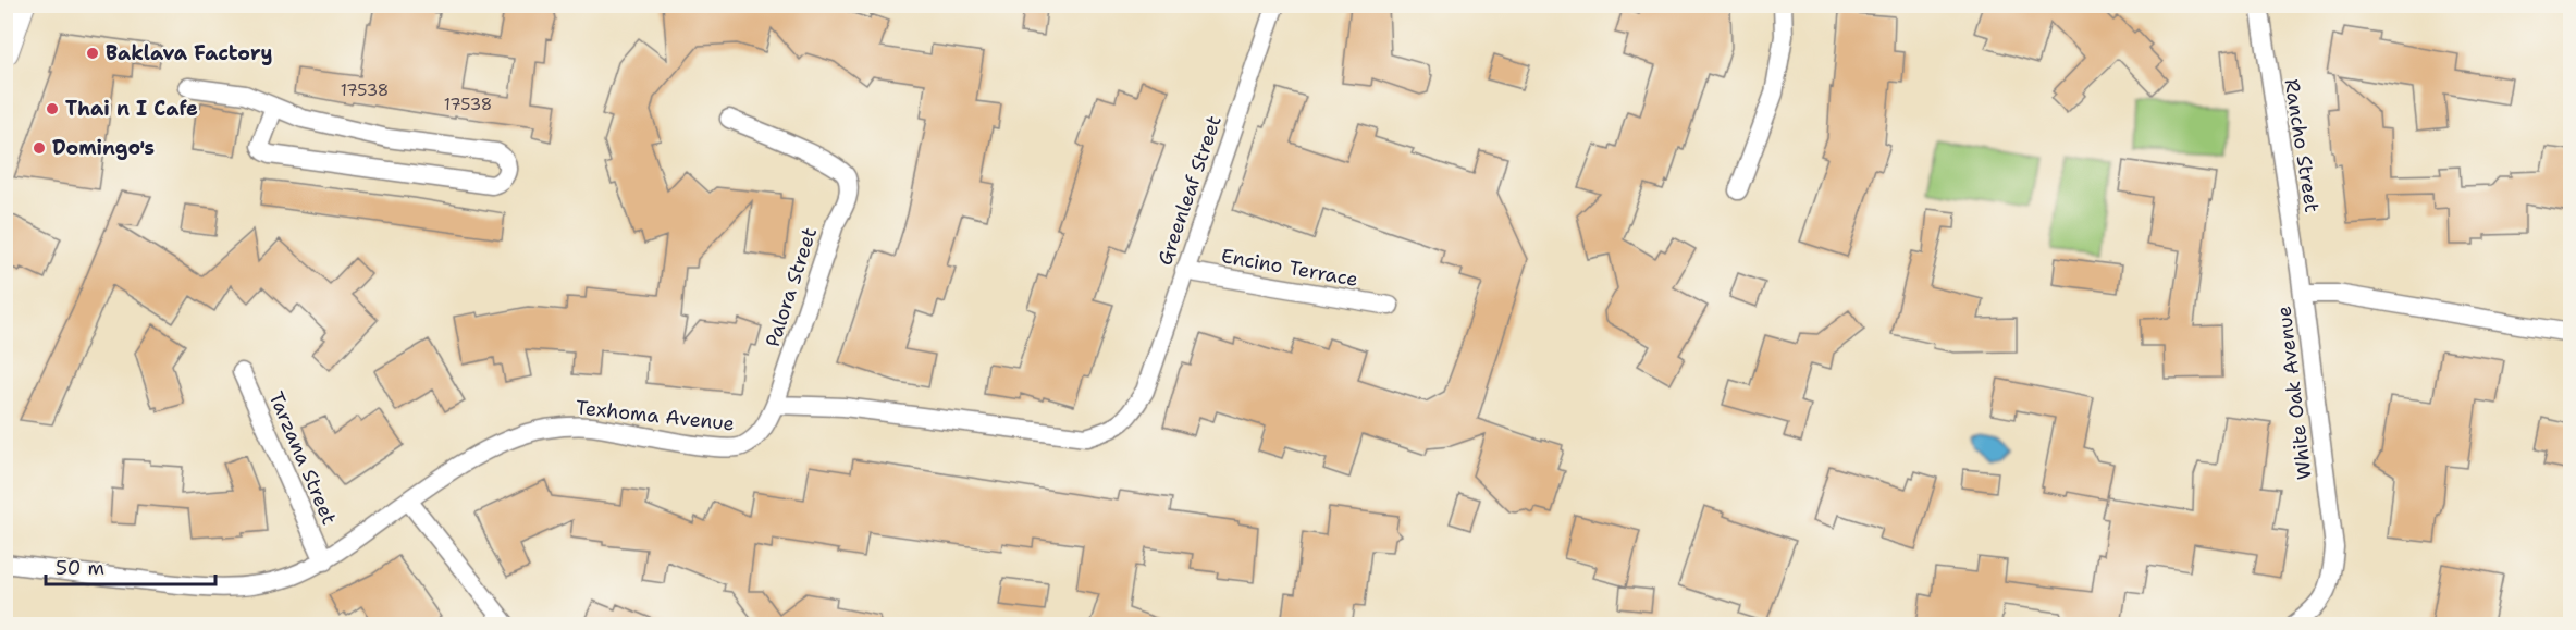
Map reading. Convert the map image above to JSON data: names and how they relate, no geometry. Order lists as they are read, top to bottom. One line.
{"streets":{"street":["Rancho Street","Greenleaf Street","Encino Terrace","Palora Street","White Oak Avenue","Texhoma Avenue","Tarzana Street"]},"crossings":[["Rancho Street","White Oak Avenue"],["Greenleaf Street","Encino Terrace"],["Greenleaf Street","Palora Street"],["Greenleaf Street","Texhoma Avenue"],["Palora Street","Texhoma Avenue"],["Texhoma Avenue","Tarzana Street"]],"places":["Baklava Factory","Thai n I Cafe","Domingo's"],"house_numbers":["17538","17538"],"scale_bar":"50 m"}
